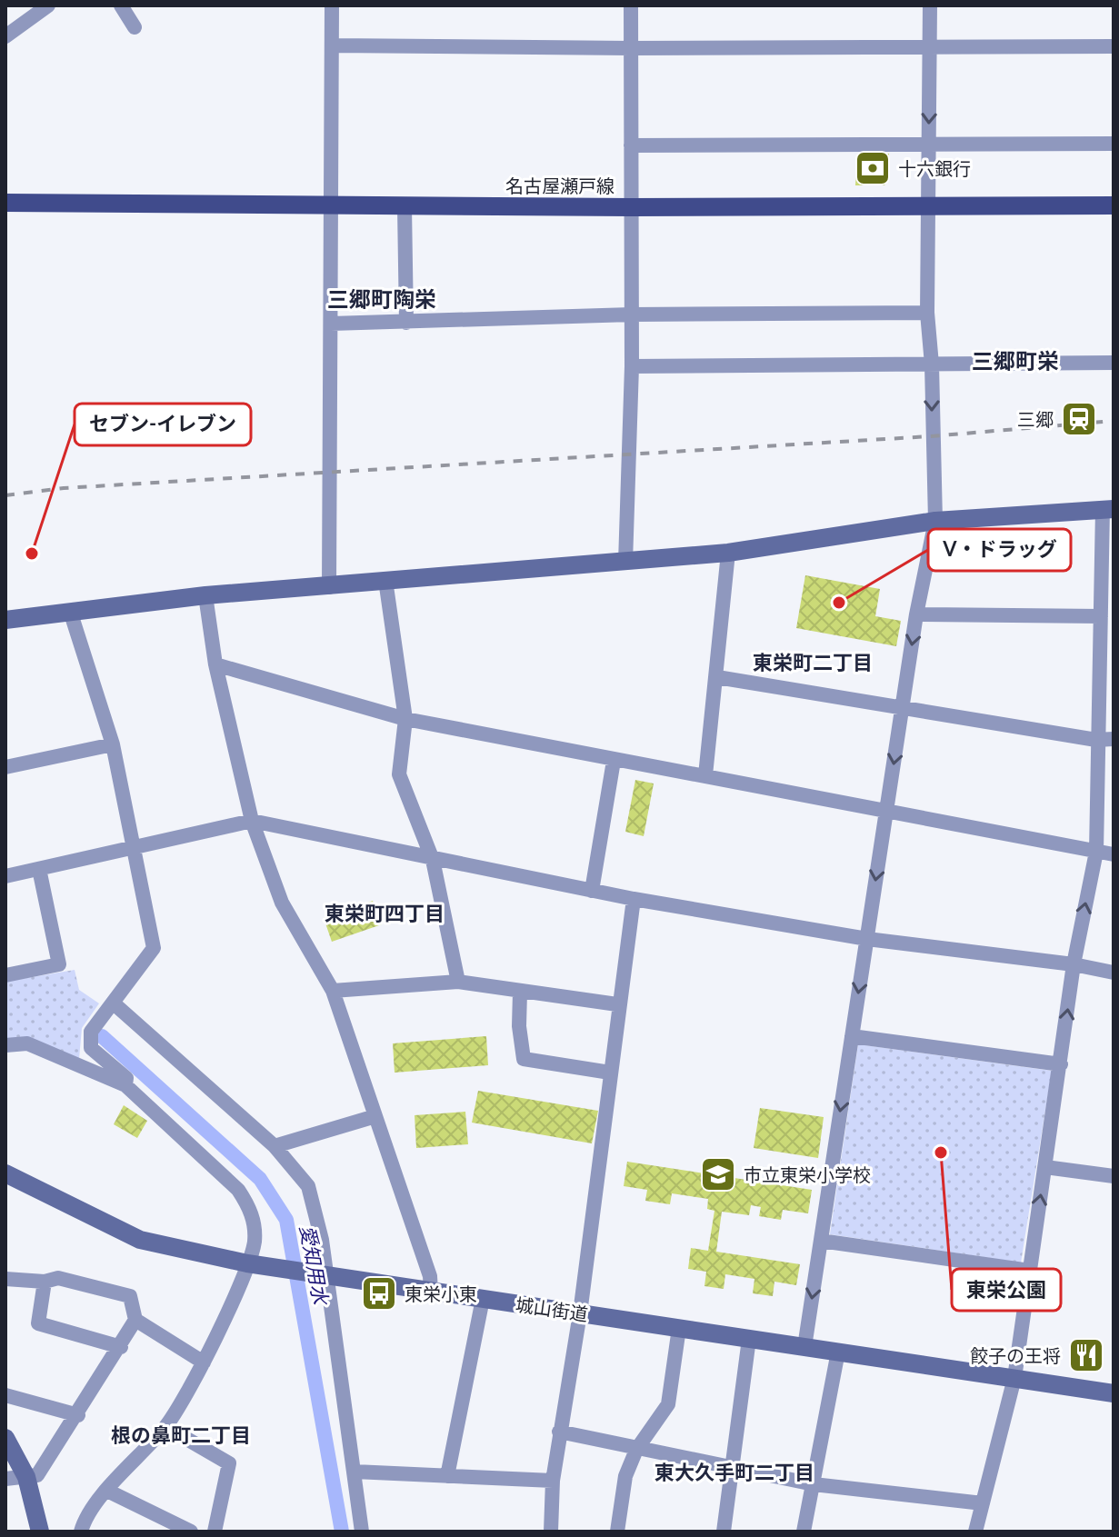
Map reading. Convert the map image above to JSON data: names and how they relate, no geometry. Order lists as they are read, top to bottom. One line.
{"streets":{"main road":["名古屋瀬戸線"],"street":["城山街道"]},"districts":["三郷町陶栄","三郷町栄","東栄町二丁目","東栄町四丁目","根の鼻町二丁目","東大久手町二丁目"],"water":["愛知用水"],"places":{"bank":["十六銀行"],"station":["三郷"],"other":["セブン-イレブン","V・ドラッグ","東栄公園"],"school or university":["市立東栄小学校"],"bus stop":["東栄小東"],"restaurant":["餃子の王将"]}}
